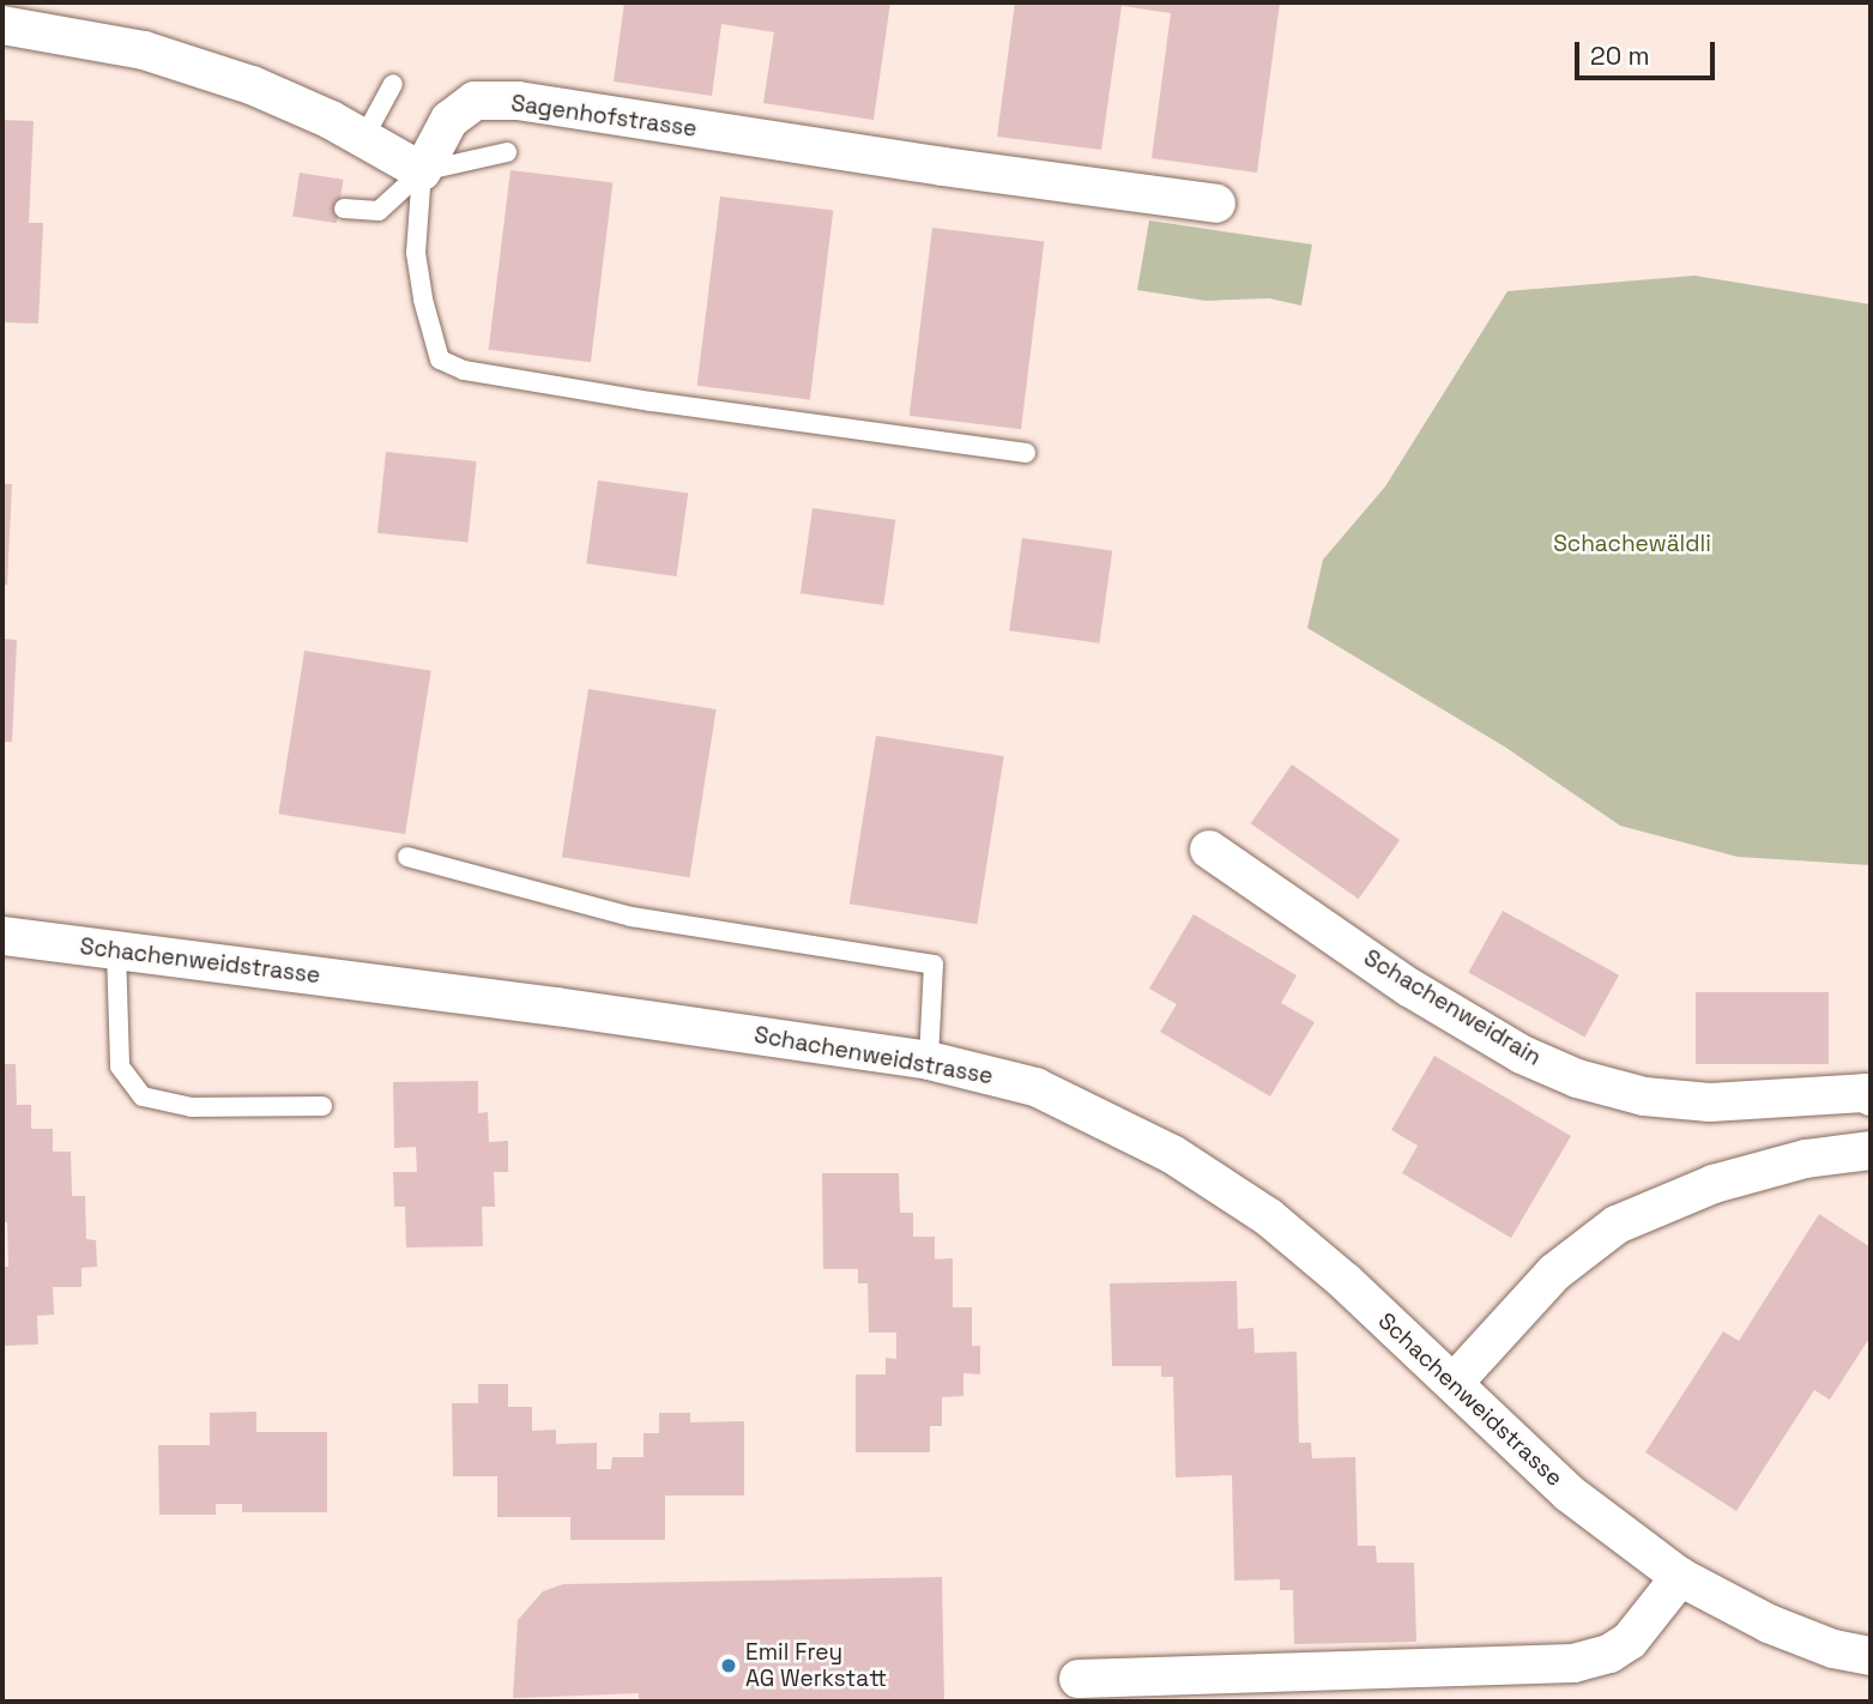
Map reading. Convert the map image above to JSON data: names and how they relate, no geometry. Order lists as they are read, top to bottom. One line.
{"streets":{"street":["Sagenhofstrasse","Schachenweidstrasse","Schachenweidrain"]},"parks":["Schachewäldli"],"places":["Emil Frey AG Werkstatt"],"scale_bar":"20 m"}
